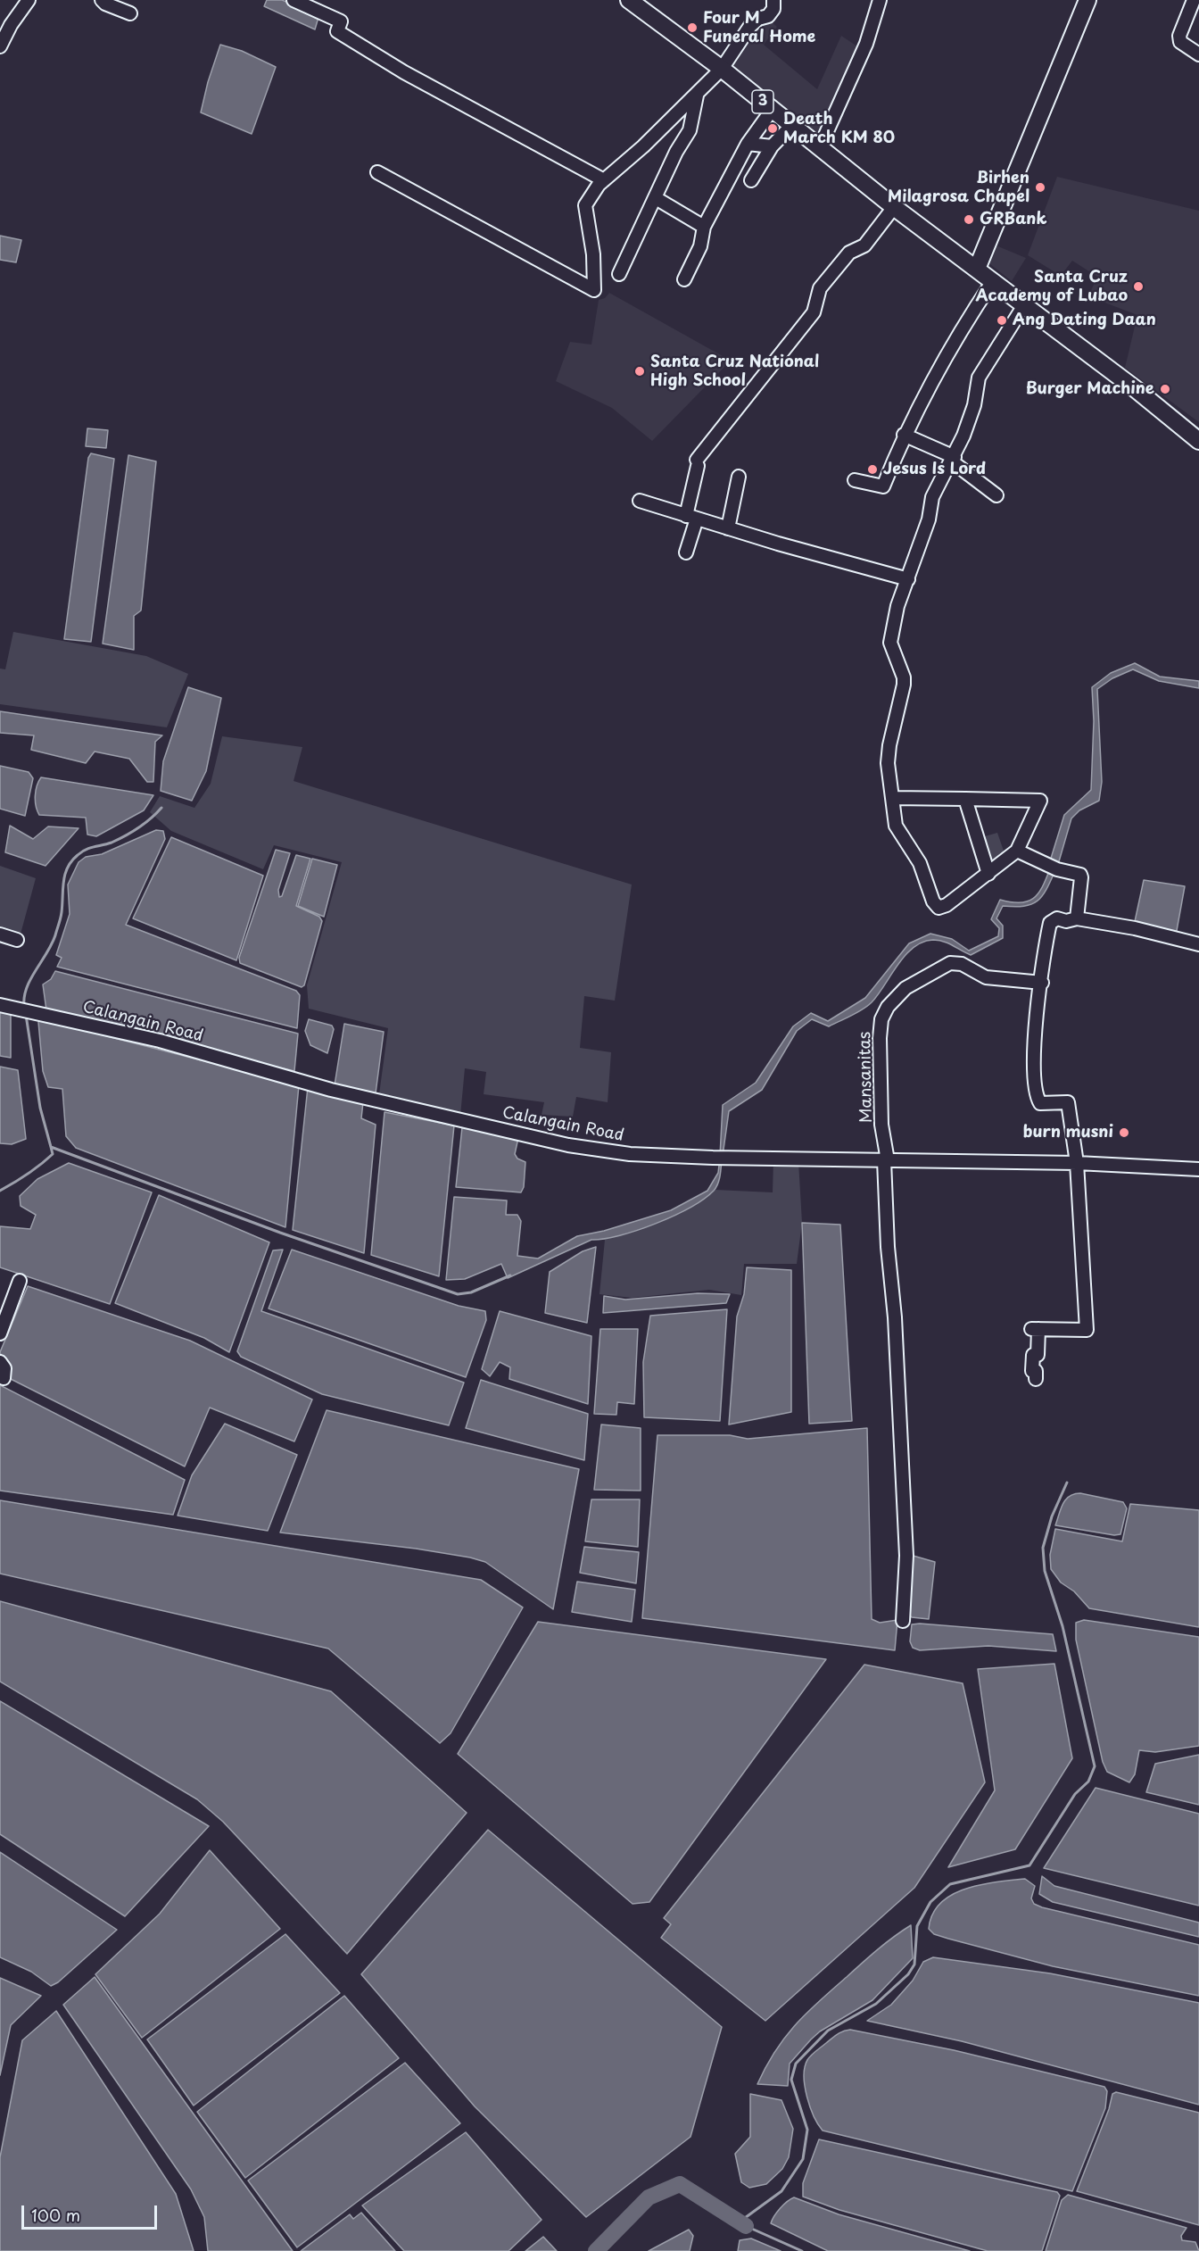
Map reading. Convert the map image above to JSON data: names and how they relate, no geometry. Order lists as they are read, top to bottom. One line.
{"streets":{"main road":["3"],"street":["Calangain Road","Mansanitas"]},"crossings":[["Calangain Road","Mansanitas"]],"places":["Four M Funeral Home","Death March KM 80","Birhen Milagrosa Chapel","GRBank","Santa Cruz Academy of Lubao","Ang Dating Daan","Santa Cruz National High School","Burger Machine","Jesus Is Lord","burn musni"],"scale_bar":"100 m"}
